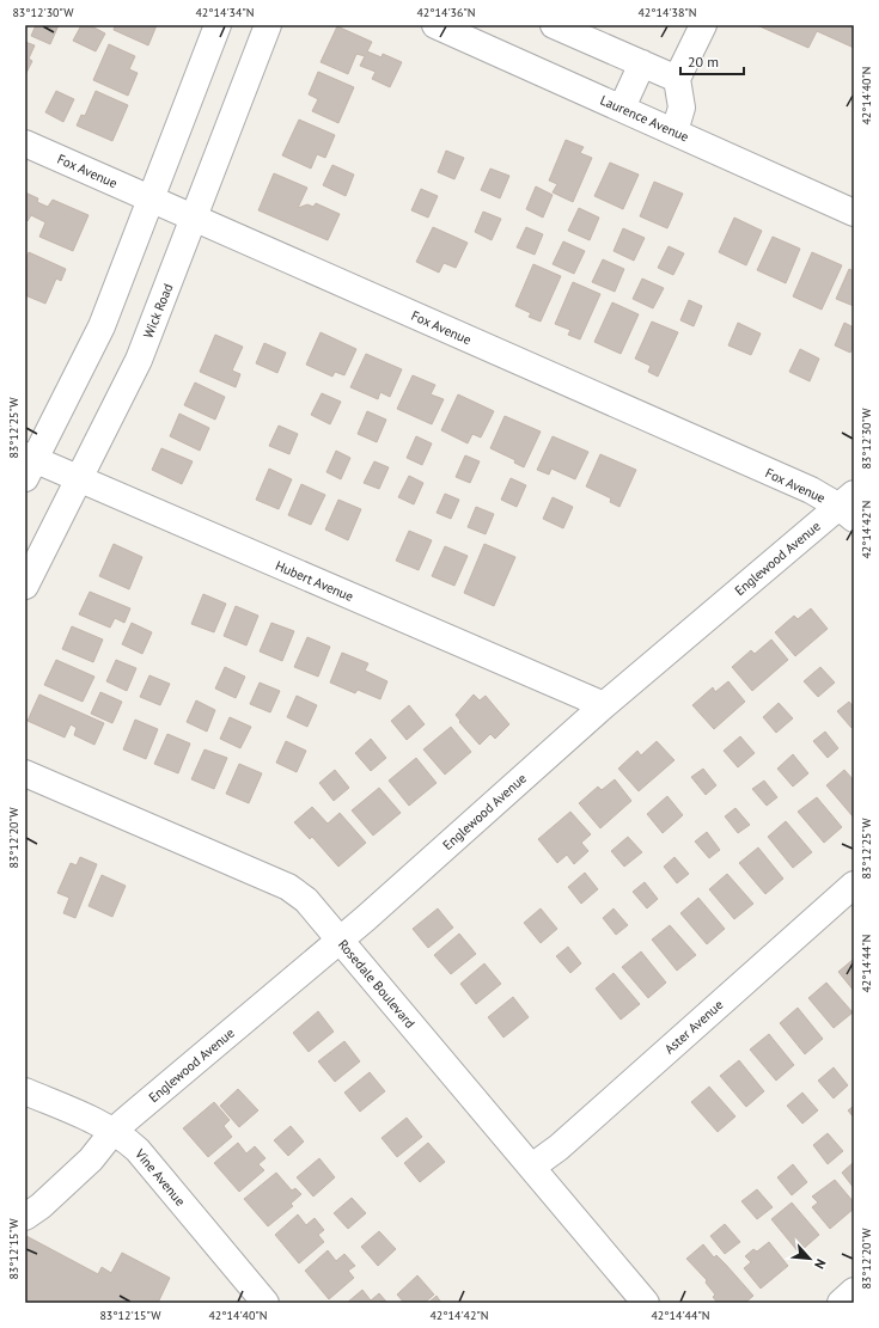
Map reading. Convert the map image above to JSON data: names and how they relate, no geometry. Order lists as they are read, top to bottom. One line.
{"streets":{"street":["Laurence Avenue","Fox Avenue","Wick Road","Englewood Avenue","Hubert Avenue","Rosedale Boulevard","Aster Avenue","Vine Avenue"]},"crossings":[["Fox Avenue","Wick Road"],["Fox Avenue","Englewood Avenue"],["Wick Road","Hubert Avenue"],["Englewood Avenue","Hubert Avenue"],["Englewood Avenue","Rosedale Boulevard"],["Englewood Avenue","Vine Avenue"],["Rosedale Boulevard","Aster Avenue"]],"scale_bar":"20 m","north":"bottom right","coordinates":["83°12'30\"W","42°14'34\"N","42°14'36\"N","42°14'38\"N","42°14'40\"N","83°12'25\"W","42°14'42\"N","83°12'20\"W","42°14'44\"N","83°12'15\"W"]}
